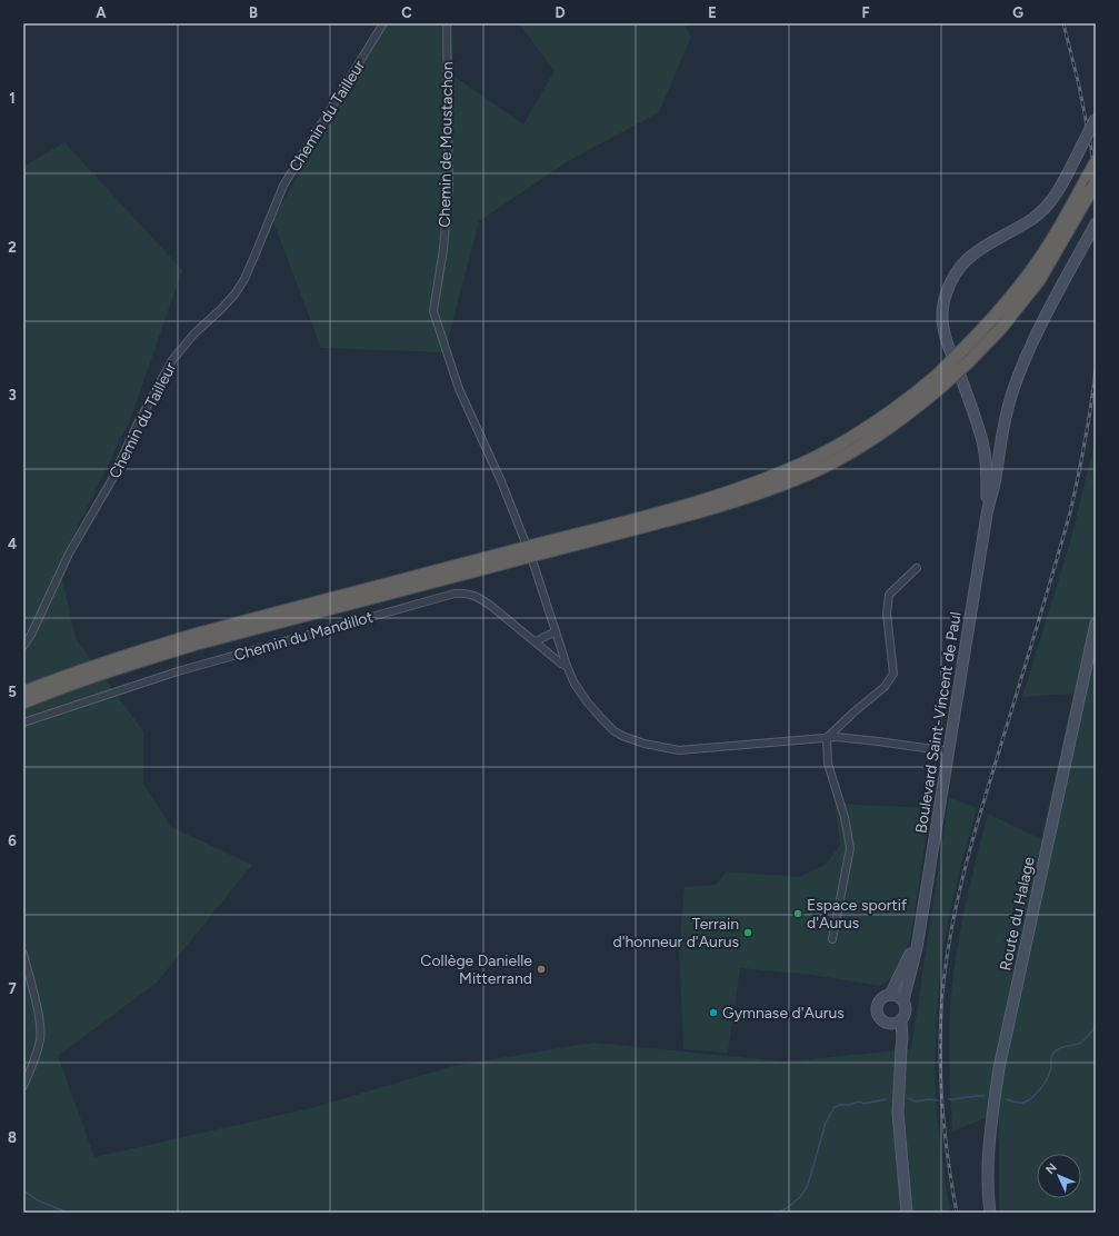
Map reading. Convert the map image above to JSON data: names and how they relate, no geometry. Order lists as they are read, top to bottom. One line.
{"streets":{"main road":["Boulevard Saint-Vincent de Paul","Route du Halage"],"street":["Chemin du Tailleur","Chemin de Moustachon","Chemin du Mandillot"]},"places":["Espace sportif d'Aurus","Terrain d'honneur d'Aurus","Collège Danielle Mitterrand","Gymnase d'Aurus"],"north":"top left","grid":{"columns":["A","B","C","D","E","F","G"],"rows":["1","2","3","4","5","6","7","8"]}}
